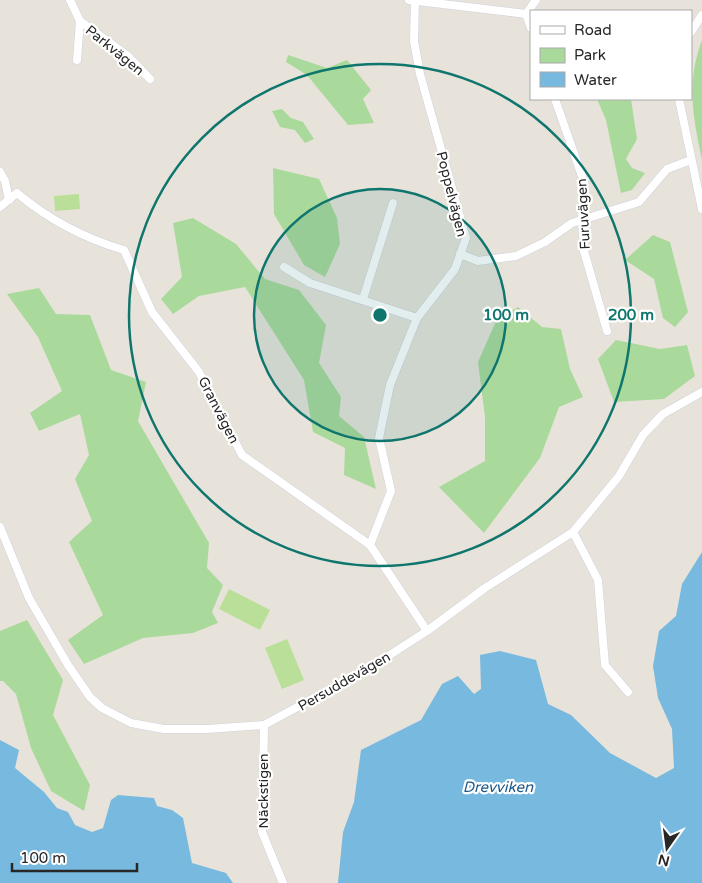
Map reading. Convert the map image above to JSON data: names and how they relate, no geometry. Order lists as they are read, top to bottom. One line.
{"streets":{"street":["Parkvägen","Poppelvägen","Furuvägen","Granvägen","Persuddevägen","Näckstigen"]},"crossings":[["Poppelvägen","Granvägen"],["Granvägen","Persuddevägen"],["Persuddevägen","Näckstigen"]],"water":["Drevviken"],"legend":["Road","Park","Water"],"scale_bar":"100 m","north":"bottom","rings":["100 m","200 m"]}
